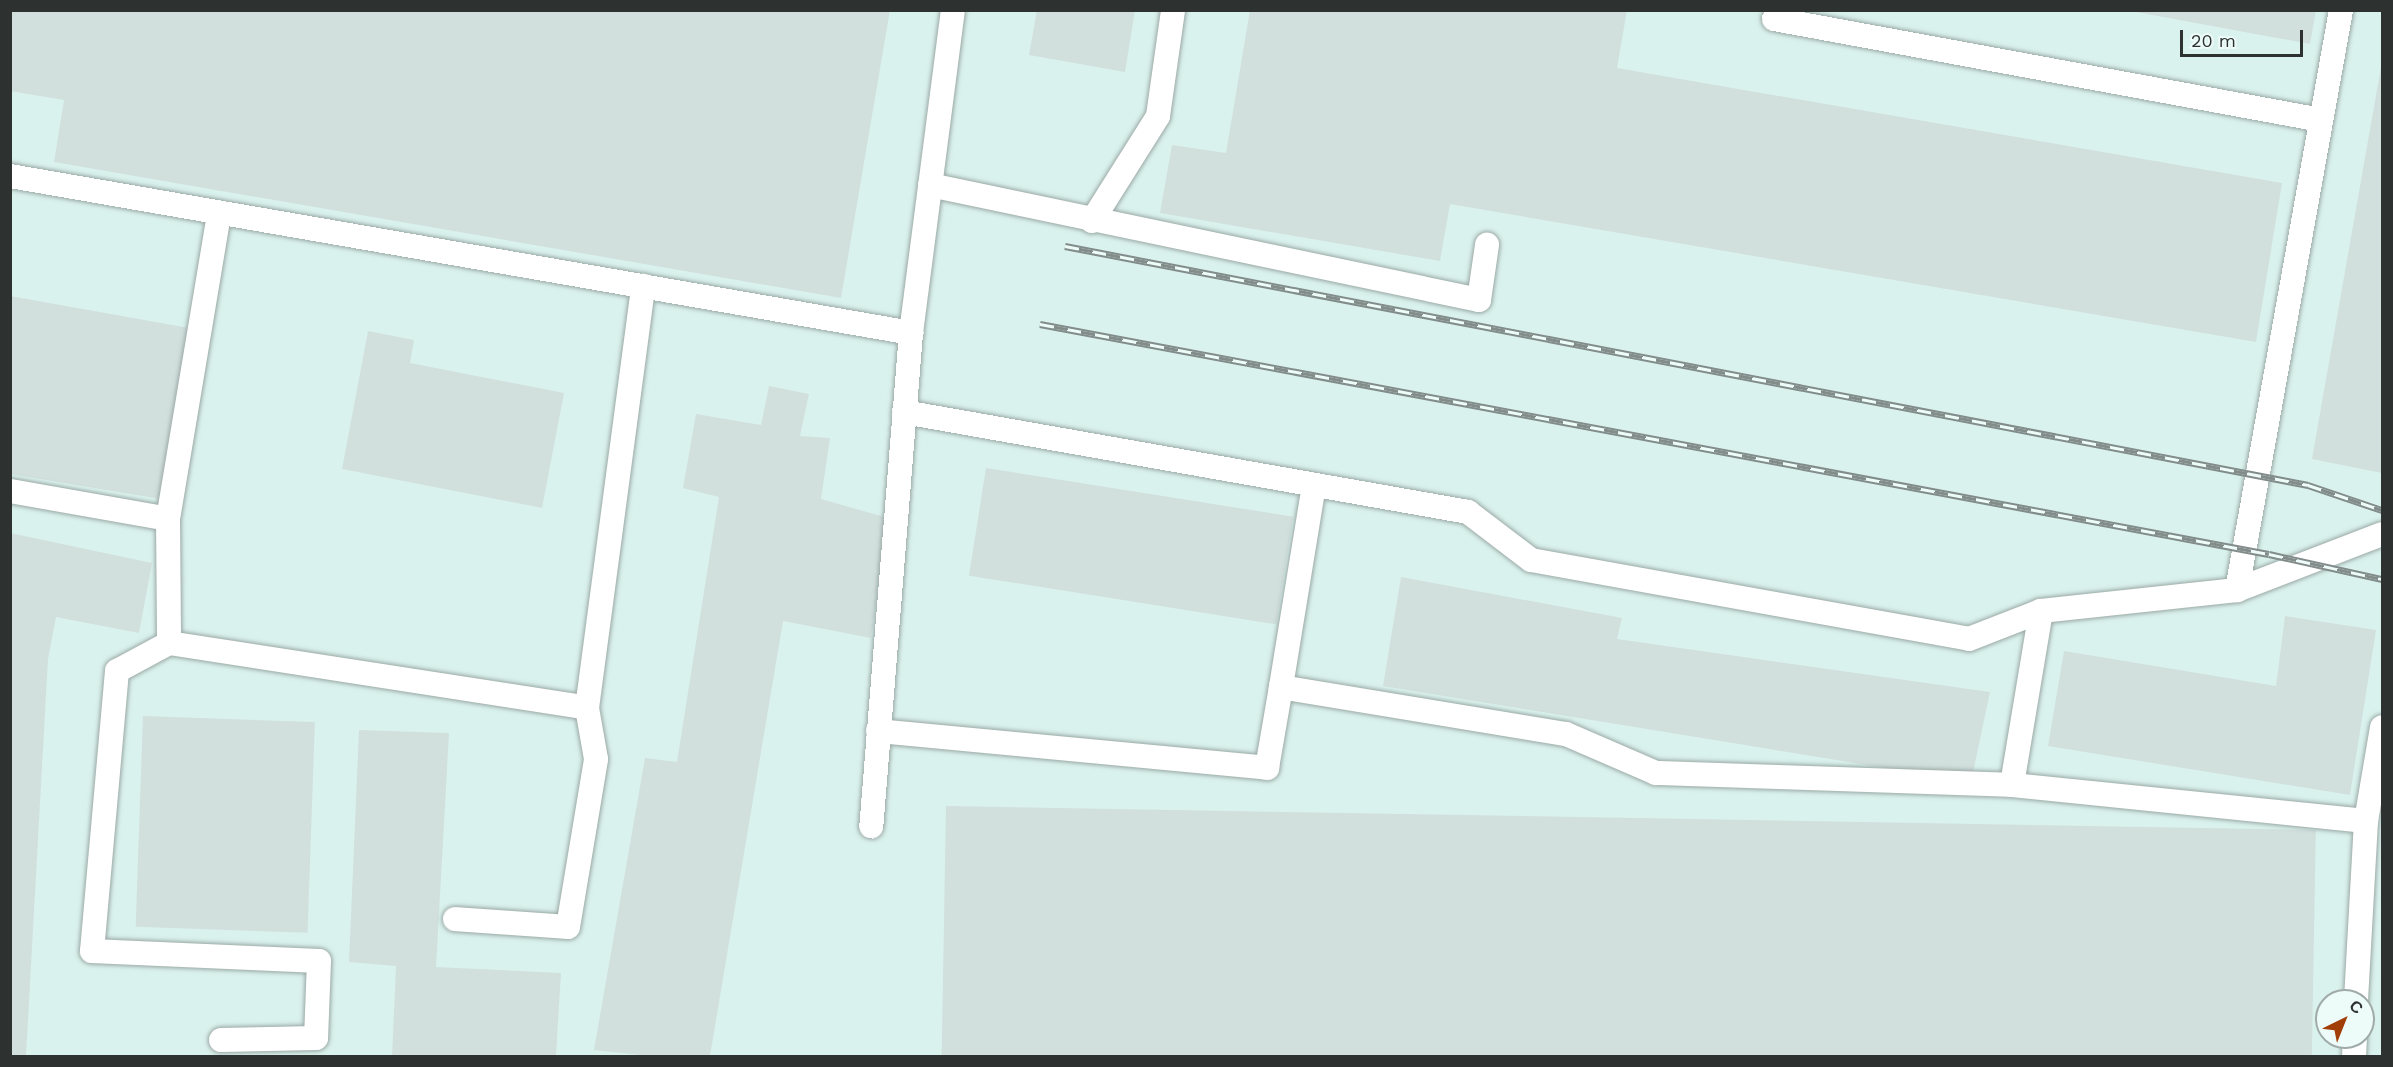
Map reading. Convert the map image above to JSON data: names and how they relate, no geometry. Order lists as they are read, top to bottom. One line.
{"scale_bar":"20 m","north":"top right"}
